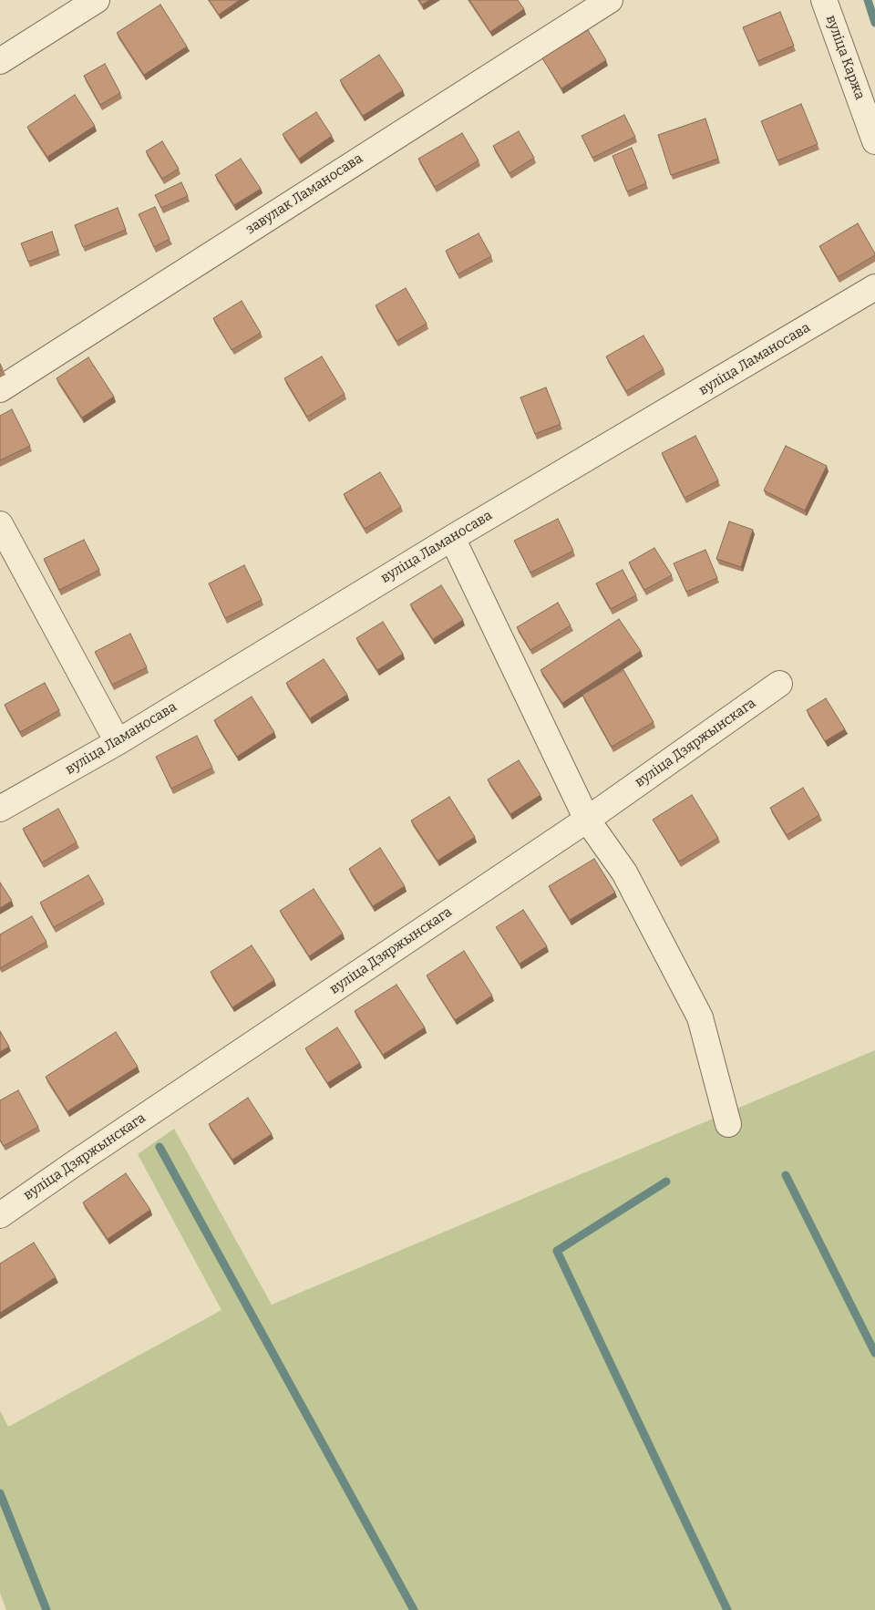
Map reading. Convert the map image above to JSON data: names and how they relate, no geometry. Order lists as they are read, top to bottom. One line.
{"streets":{"street":["вуліца Каржа","завулак Ламаносава","вуліца Ламаносава","вуліца Дзяржынскага"]}}
